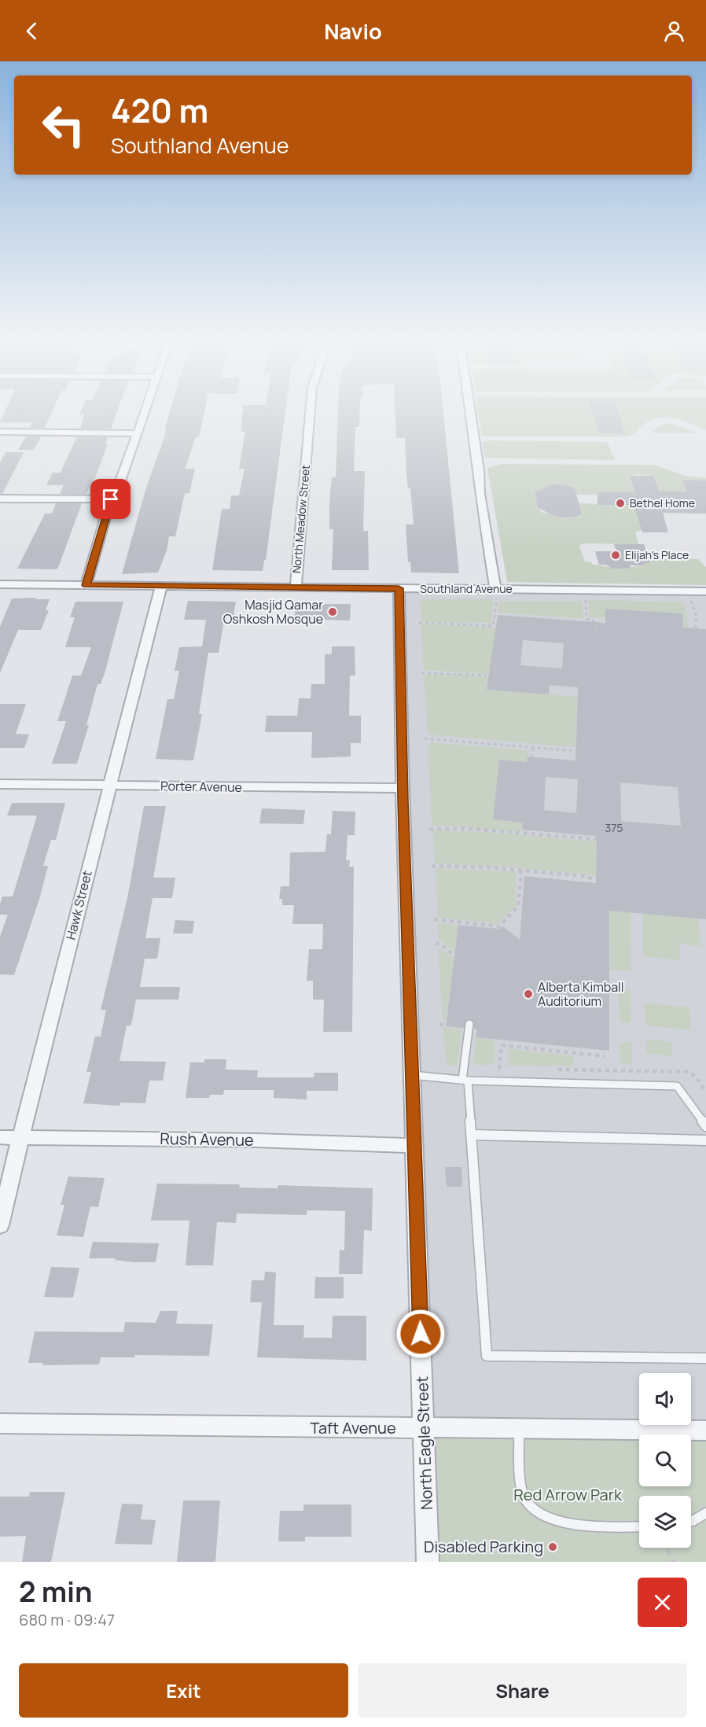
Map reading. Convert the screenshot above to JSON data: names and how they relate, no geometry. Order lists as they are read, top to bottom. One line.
{"streets":{"street":["North Meadow Street","Southland Avenue","Porter Avenue","Hawk Street","Rush Avenue","Taft Avenue","North Eagle Street"]},"crossings":[["North Meadow Street","Southland Avenue"],["Southland Avenue","Hawk Street"],["Southland Avenue","North Eagle Street"],["Porter Avenue","Hawk Street"],["Porter Avenue","North Eagle Street"],["Hawk Street","Rush Avenue"],["Rush Avenue","North Eagle Street"],["Taft Avenue","North Eagle Street"]],"parks":["Red Arrow Park"],"places":["Bethel Home","Elijah’s Place","Masjid Qamar Oshkosh Mosque","Alberta Kimball Auditorium","Disabled Parking"],"house_numbers":["375"],"page":{"header":"Navio","turn":["420 m","Southland Avenue"],"heading":["2 min","680 m · 09:47"],"buttons":["Exit","Share"]}}
